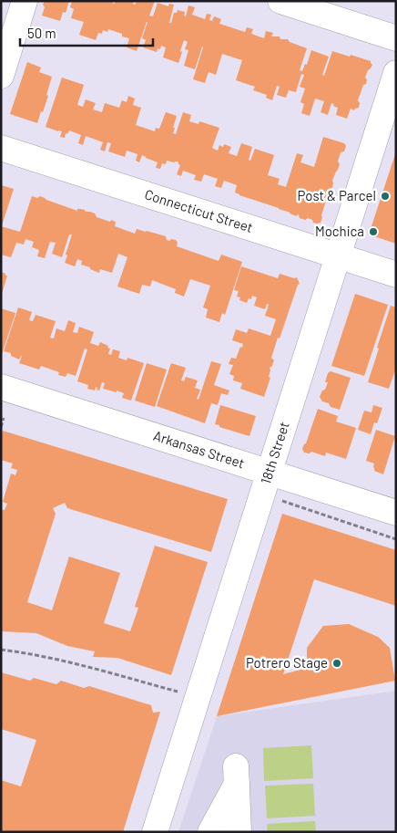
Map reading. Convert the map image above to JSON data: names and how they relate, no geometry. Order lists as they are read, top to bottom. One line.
{"streets":{"street":["Connecticut Street","Arkansas Street","18th Street"]},"crossings":[["Connecticut Street","18th Street"],["Arkansas Street","18th Street"]],"places":["Post & Parcel","Mochica","Potrero Stage"],"scale_bar":"50 m"}
